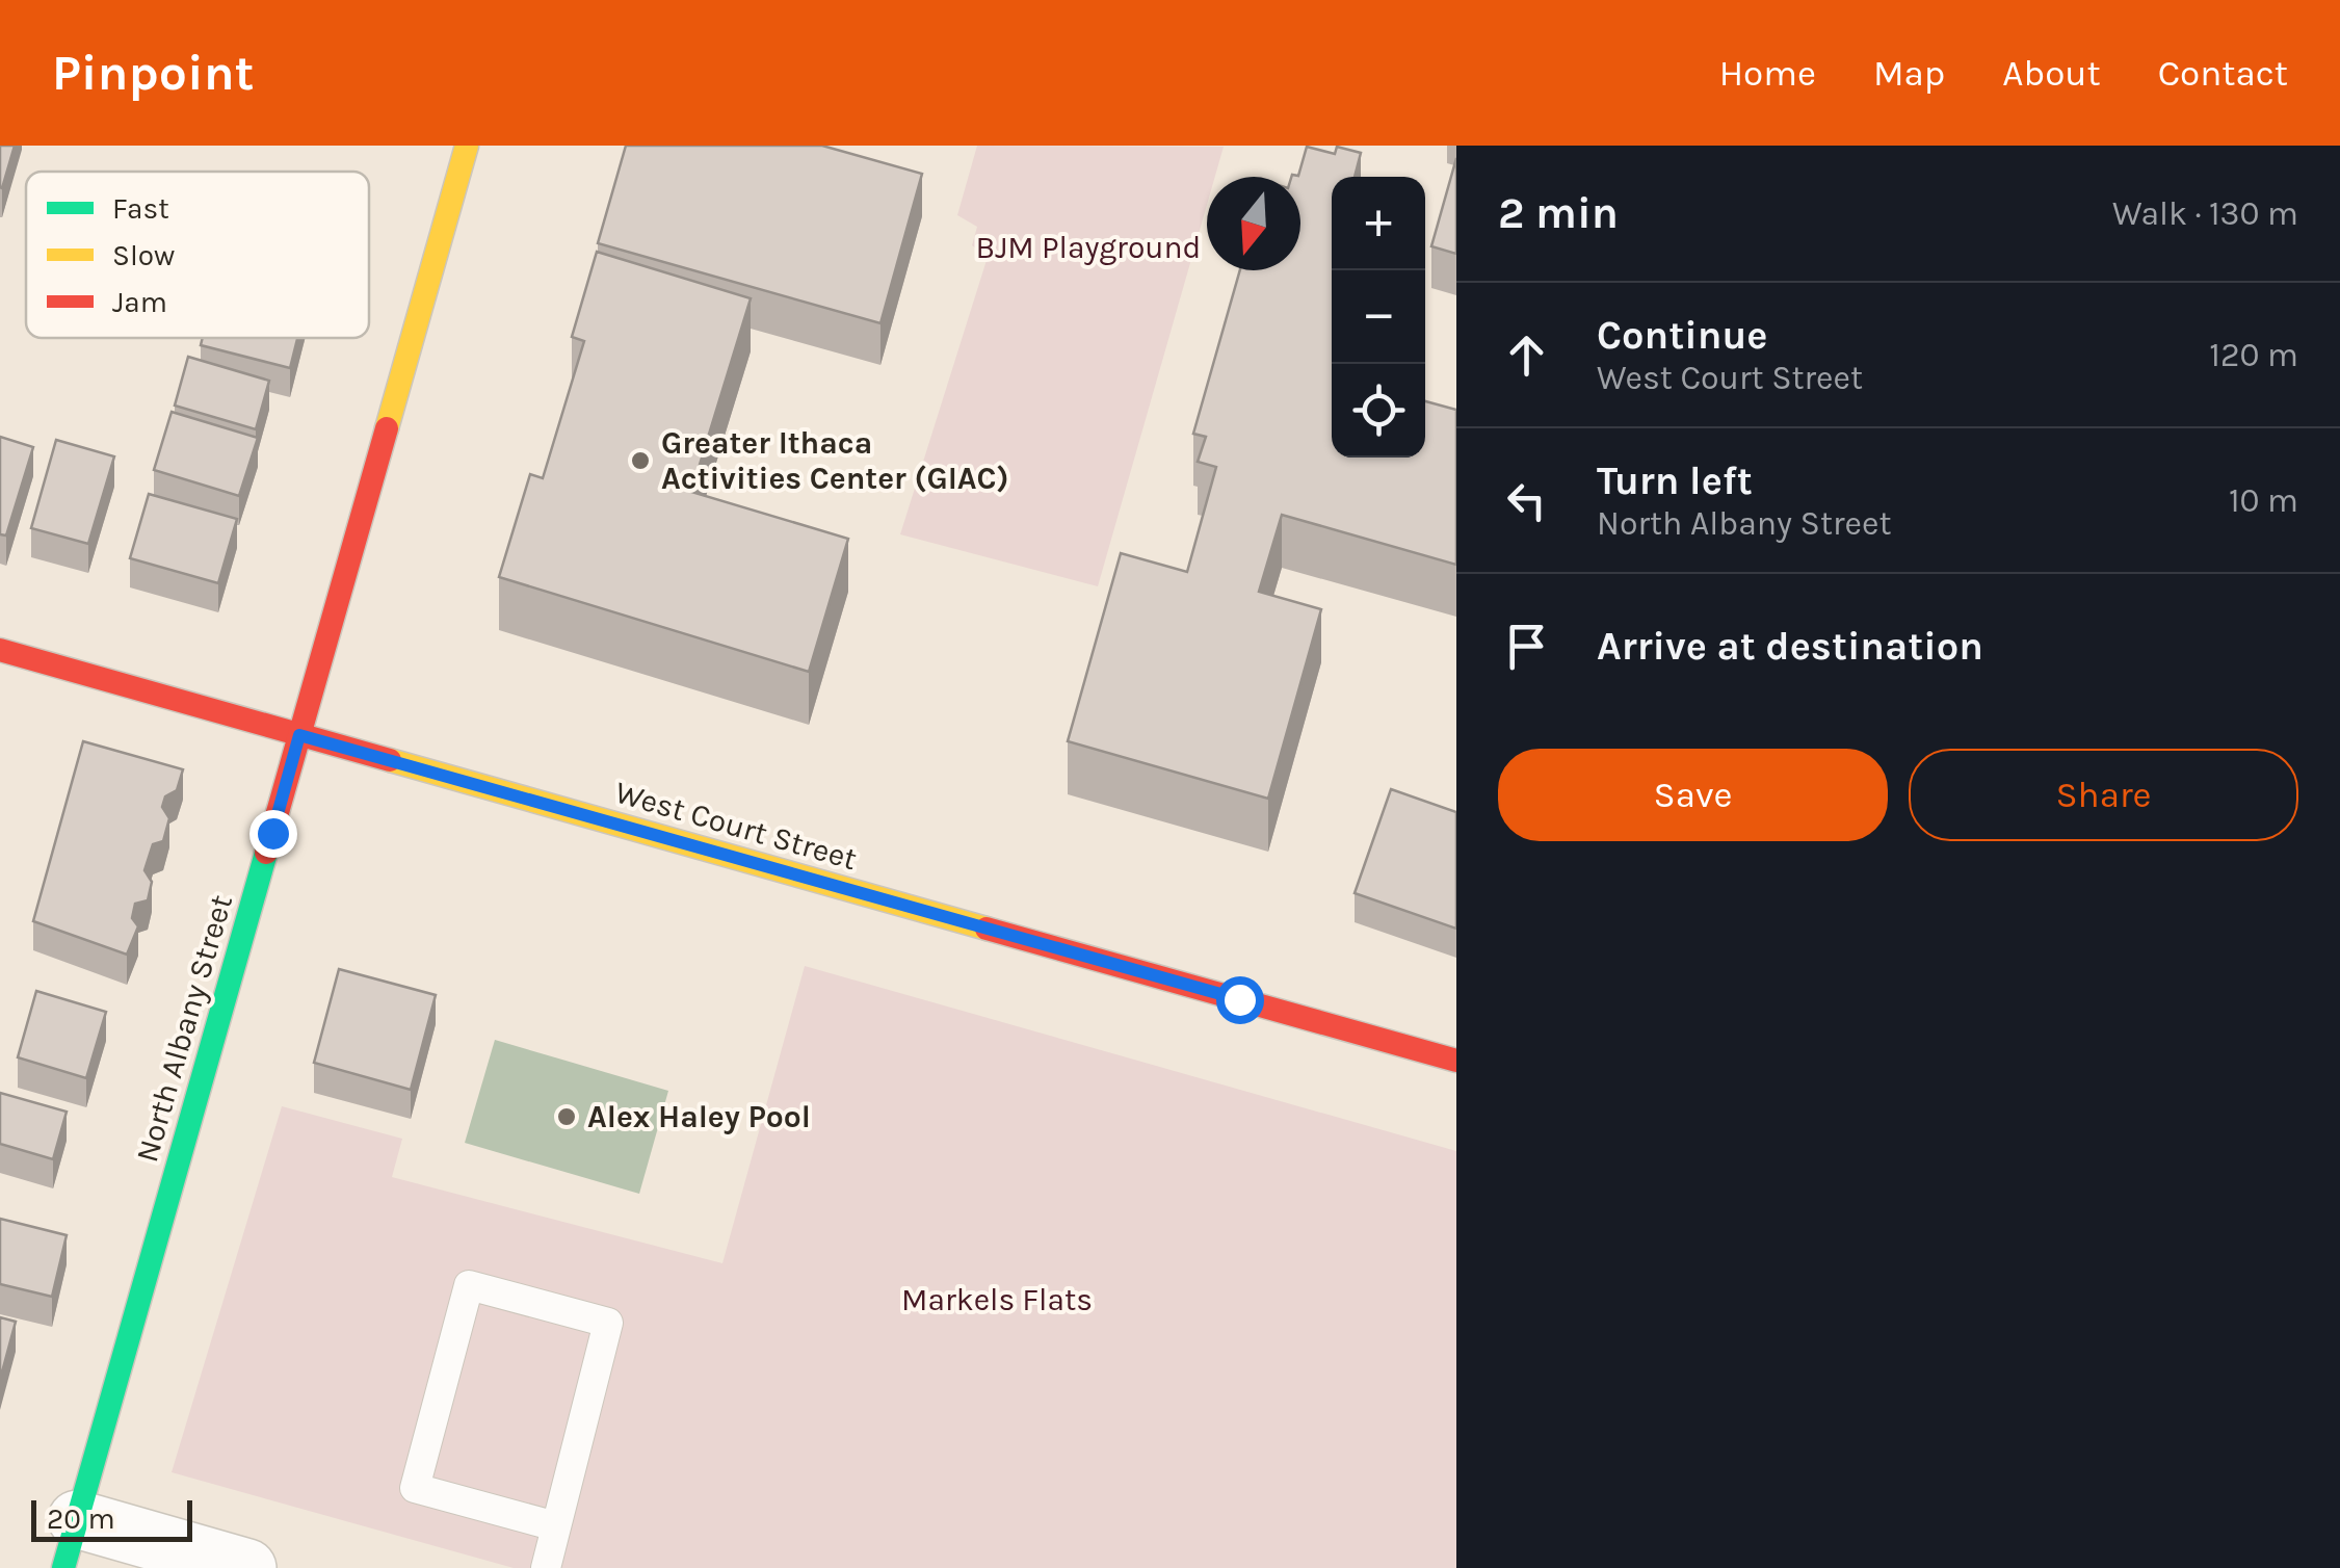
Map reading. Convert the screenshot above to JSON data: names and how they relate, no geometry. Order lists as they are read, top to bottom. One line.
{"streets":{"street":["West Court Street","North Albany Street"]},"crossings":[["West Court Street","North Albany Street"]],"parks":["BJM Playground","Markels Flats"],"places":["Greater Ithaca Activities Center (GIAC)","Alex Haley Pool"],"legend":["Fast","Slow","Jam"],"scale_bar":"20 m","north":"bottom","page":{"header":"Pinpoint","nav":["Home","Map","About","Contact"],"heading":["2 min","Walk · 130 m"],"map_buttons":["+","−"],"list":[["Continue","West Court Street","120 m"],["Turn left","North Albany Street","10 m"],"Arrive at destination"],"buttons":["Save","Share"],"scale":"20 m"}}
